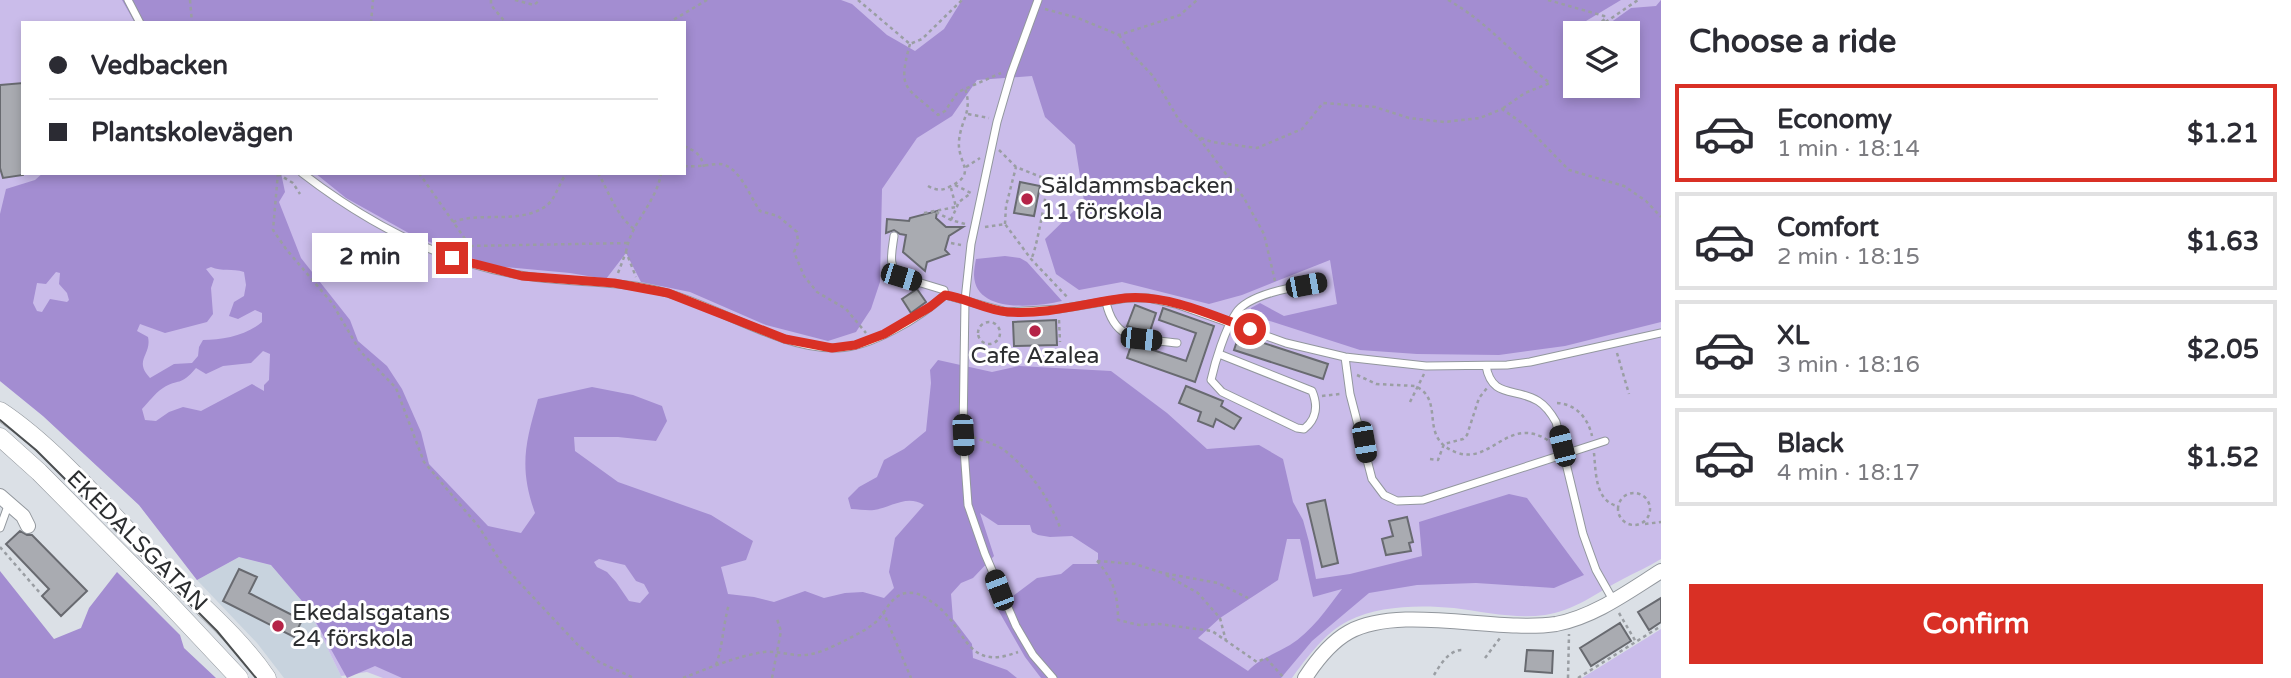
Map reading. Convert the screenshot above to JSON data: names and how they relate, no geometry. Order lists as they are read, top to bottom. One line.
{"streets":{"street":["EKEDALSGATAN"]},"places":["Säldammsbacken 11 förskola","Cafe Azalea","Ekedalsgatans 24 förskola"],"page":{"heading":"Choose a ride","banner":["Vedbacken","Plantskolevägen"],"list":[{"name":"Economy","note":"1 min · 18:14","value":"$1.21"},{"name":"Comfort","note":"2 min · 18:15","value":"$1.63"},{"name":"XL","note":"3 min · 18:16","value":"$2.05"},{"name":"Black","note":"4 min · 18:17","value":"$1.52"}],"bubble":"2 min","buttons":"Confirm"}}
